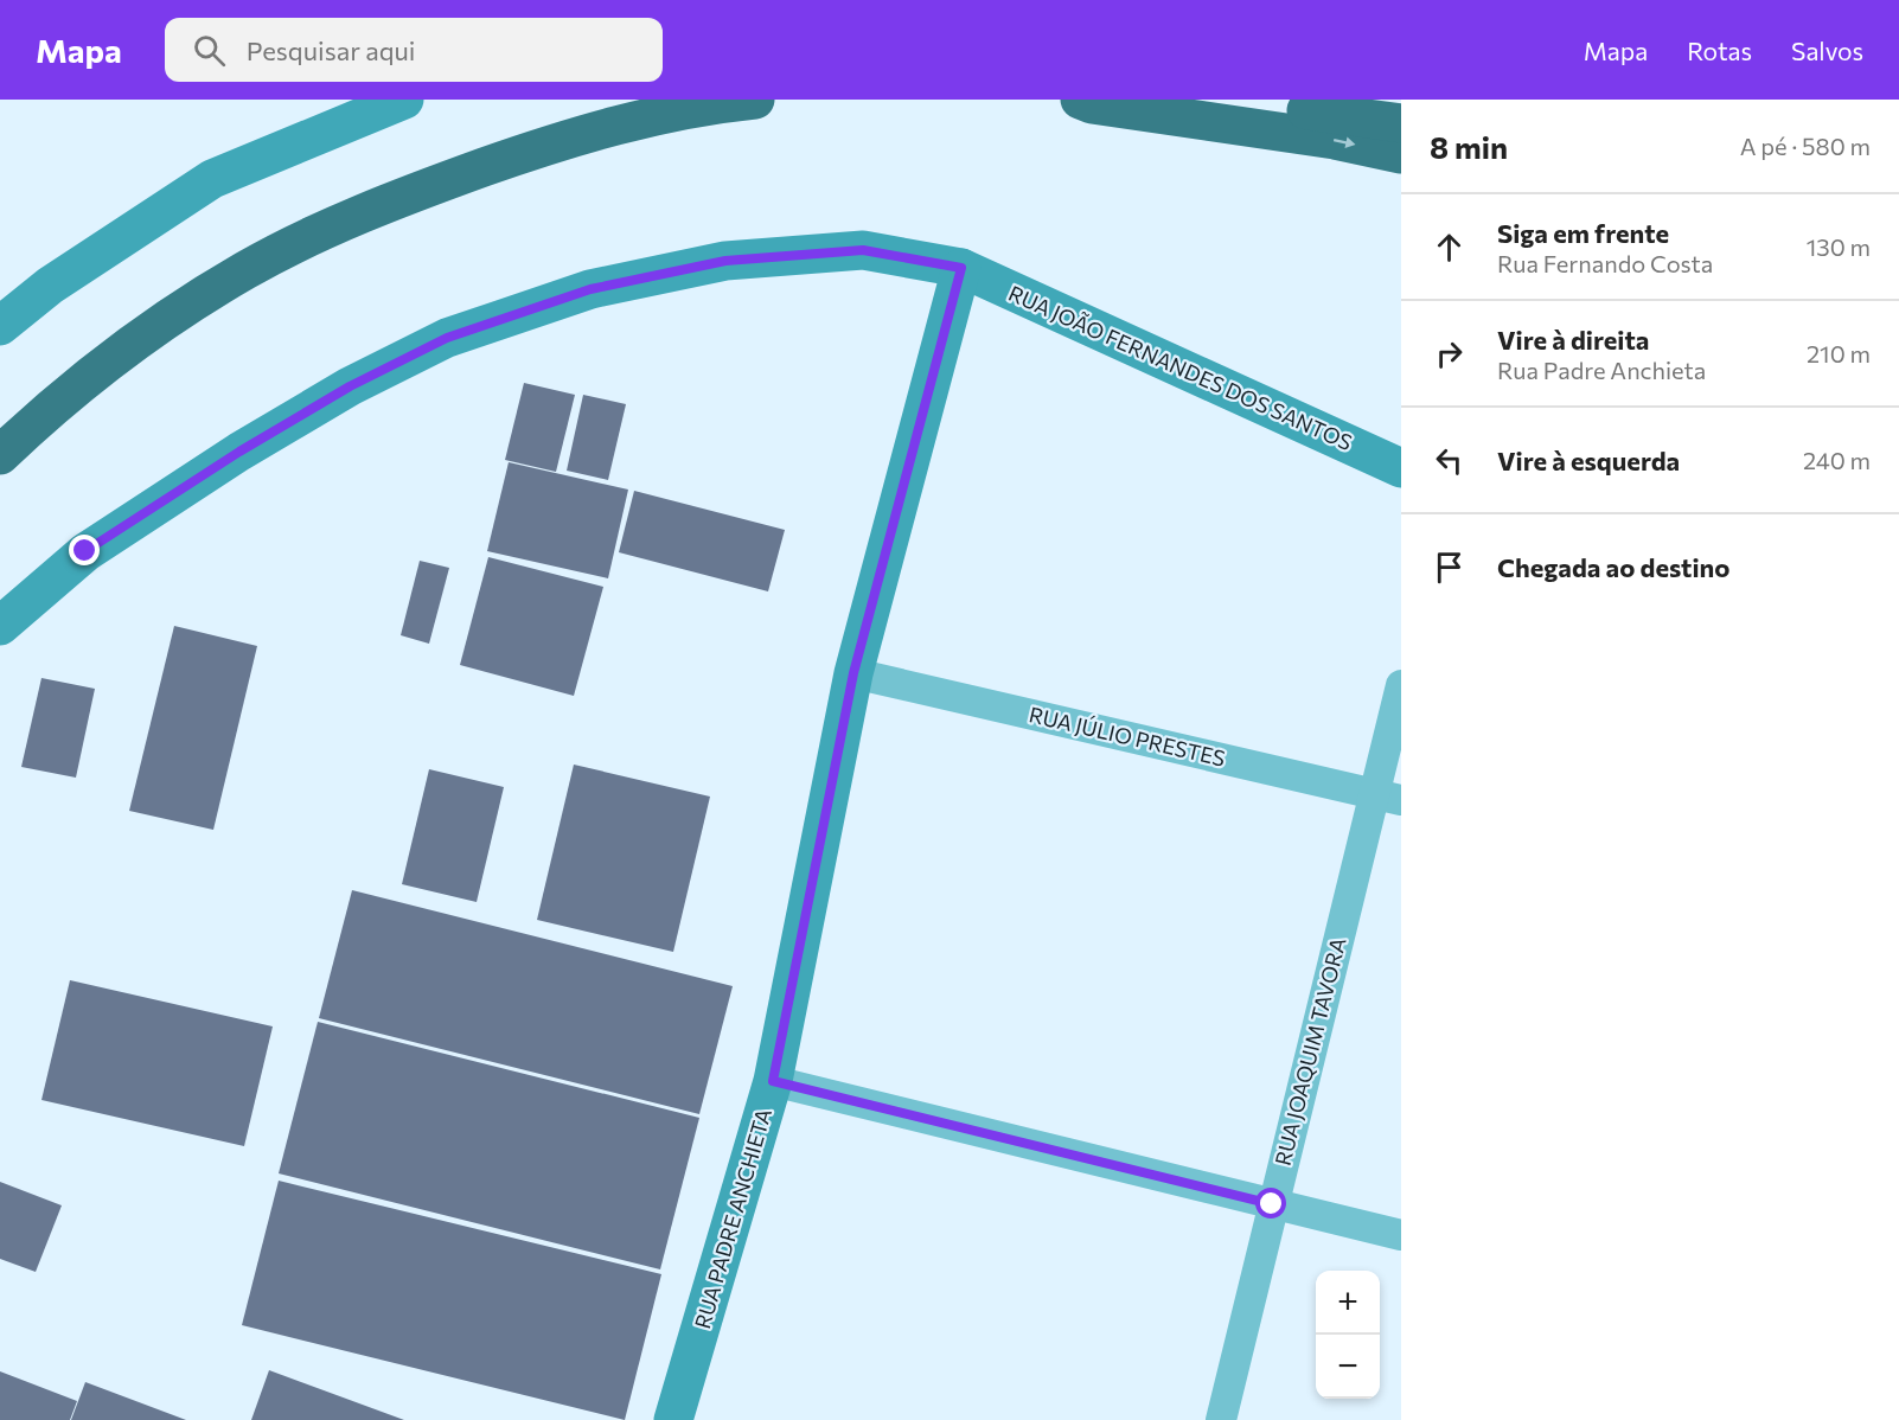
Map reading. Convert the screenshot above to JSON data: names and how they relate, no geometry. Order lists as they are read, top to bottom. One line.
{"streets":{"main road":["RUA JOÃO FERNANDES DOS SANTOS","RUA PADRE ANCHIETA"],"street":["RUA JÚLIO PRESTES","RUA JOAQUIM TAVORA"]},"crossings":[["RUA JOÃO FERNANDES DOS SANTOS","RUA PADRE ANCHIETA"],["RUA JÚLIO PRESTES","RUA JOAQUIM TAVORA"],["RUA JÚLIO PRESTES","RUA PADRE ANCHIETA"]],"page":{"header":"Mapa","search":"Pesquisar aqui","nav":["Mapa","Rotas","Salvos"],"heading":["8 min","A pé · 580 m"],"list":[["Siga em frente","Rua Fernando Costa","130 m"],["Vire à direita","Rua Padre Anchieta","210 m"],["Vire à esquerda","240 m"],"Chegada ao destino"],"map_buttons":["+","−"]}}
